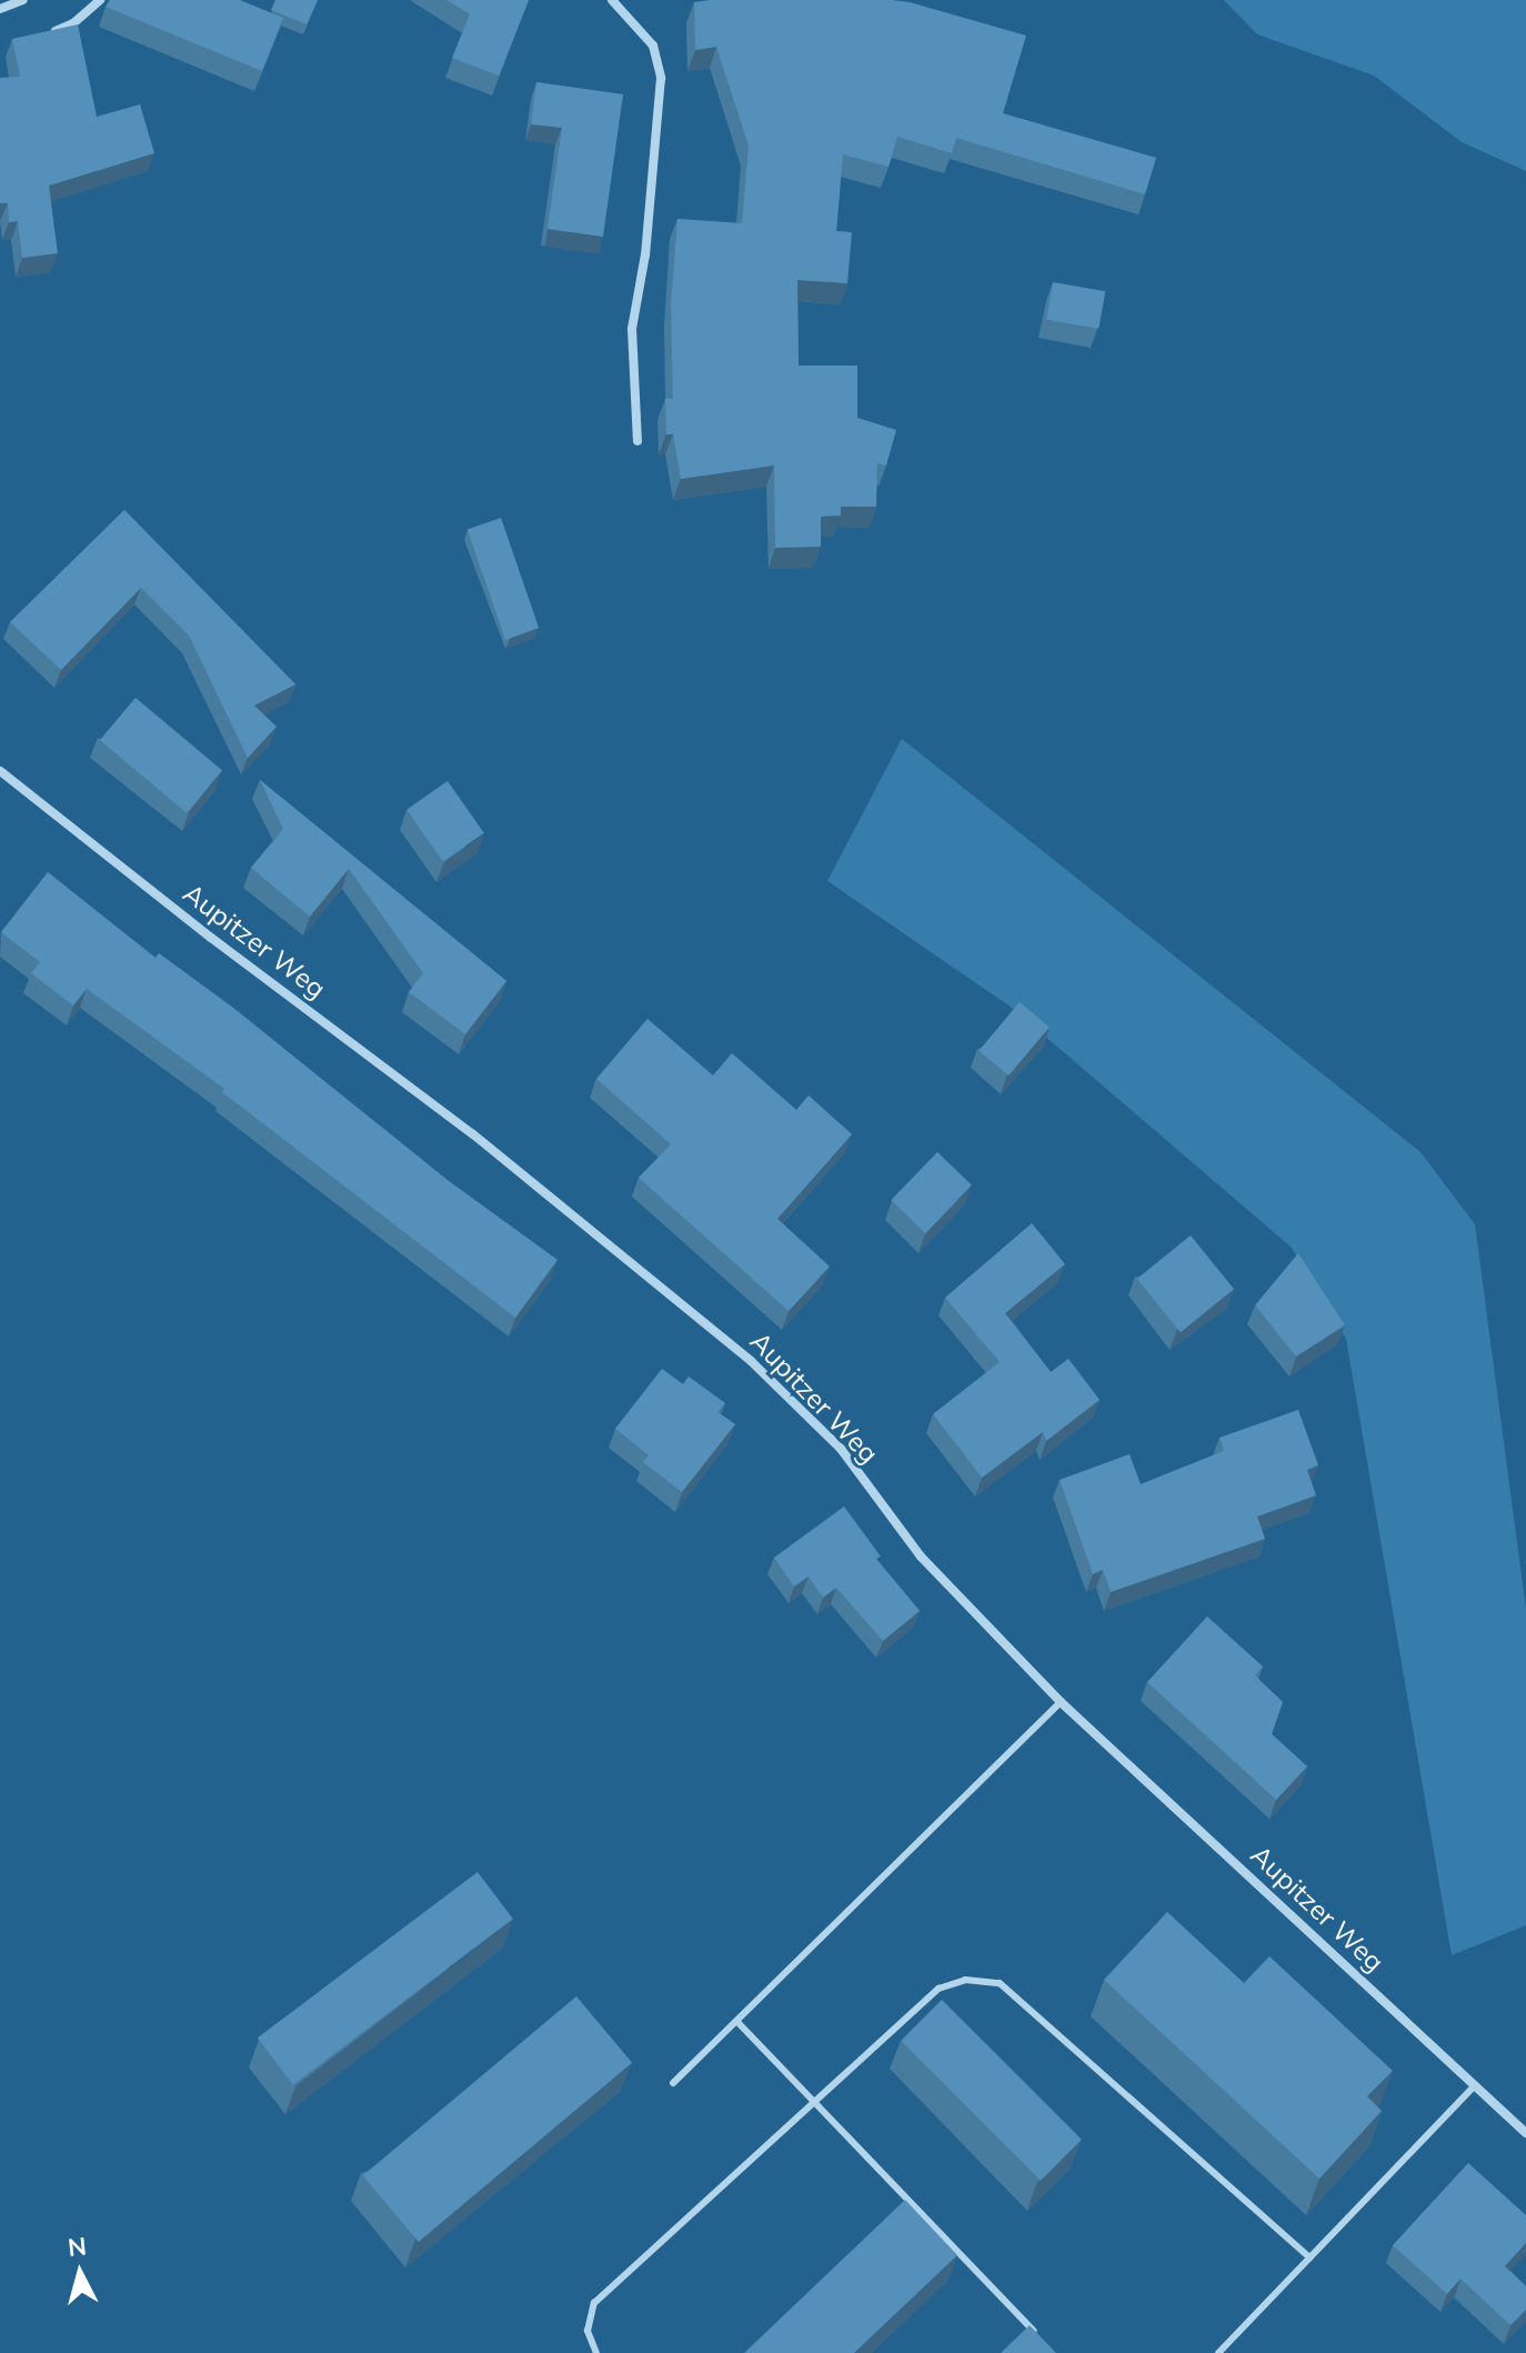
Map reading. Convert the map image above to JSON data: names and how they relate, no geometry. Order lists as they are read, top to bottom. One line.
{"streets":{"street":["Aupitzer Weg"]},"north":"top"}
